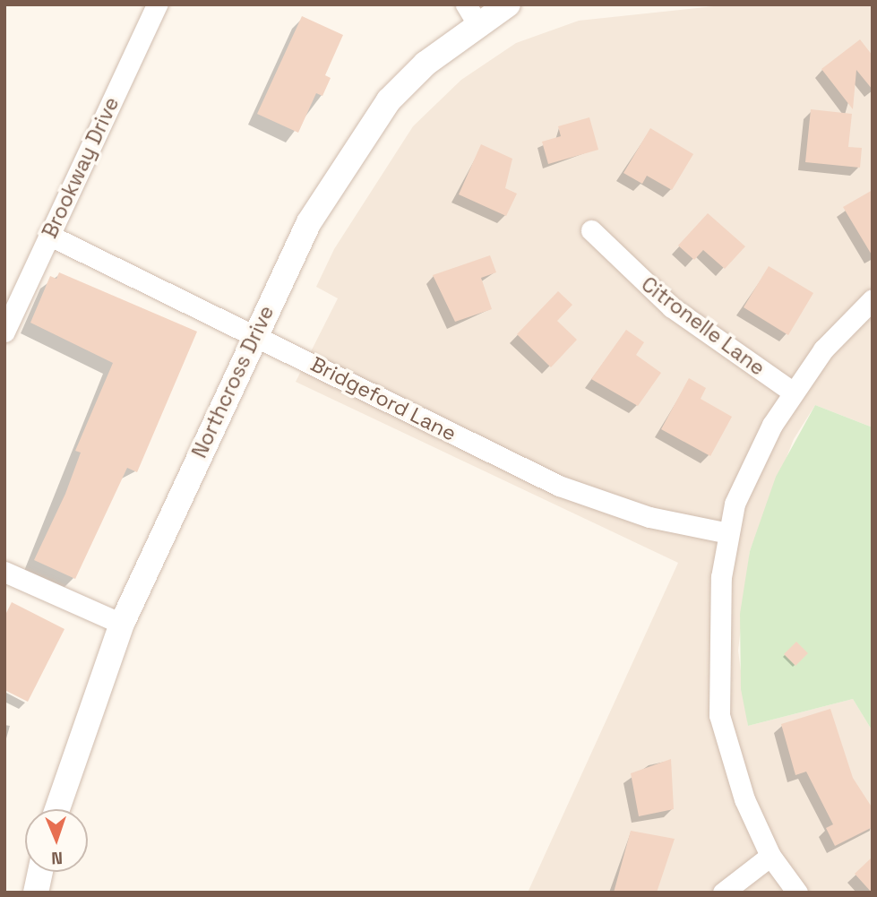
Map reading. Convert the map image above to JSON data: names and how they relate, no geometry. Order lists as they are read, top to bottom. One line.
{"streets":{"street":["Brookway Drive","Citronelle Lane","Northcross Drive","Bridgeford Lane"]},"crossings":[["Brookway Drive","Bridgeford Lane"],["Northcross Drive","Bridgeford Lane"]],"north":"bottom"}
